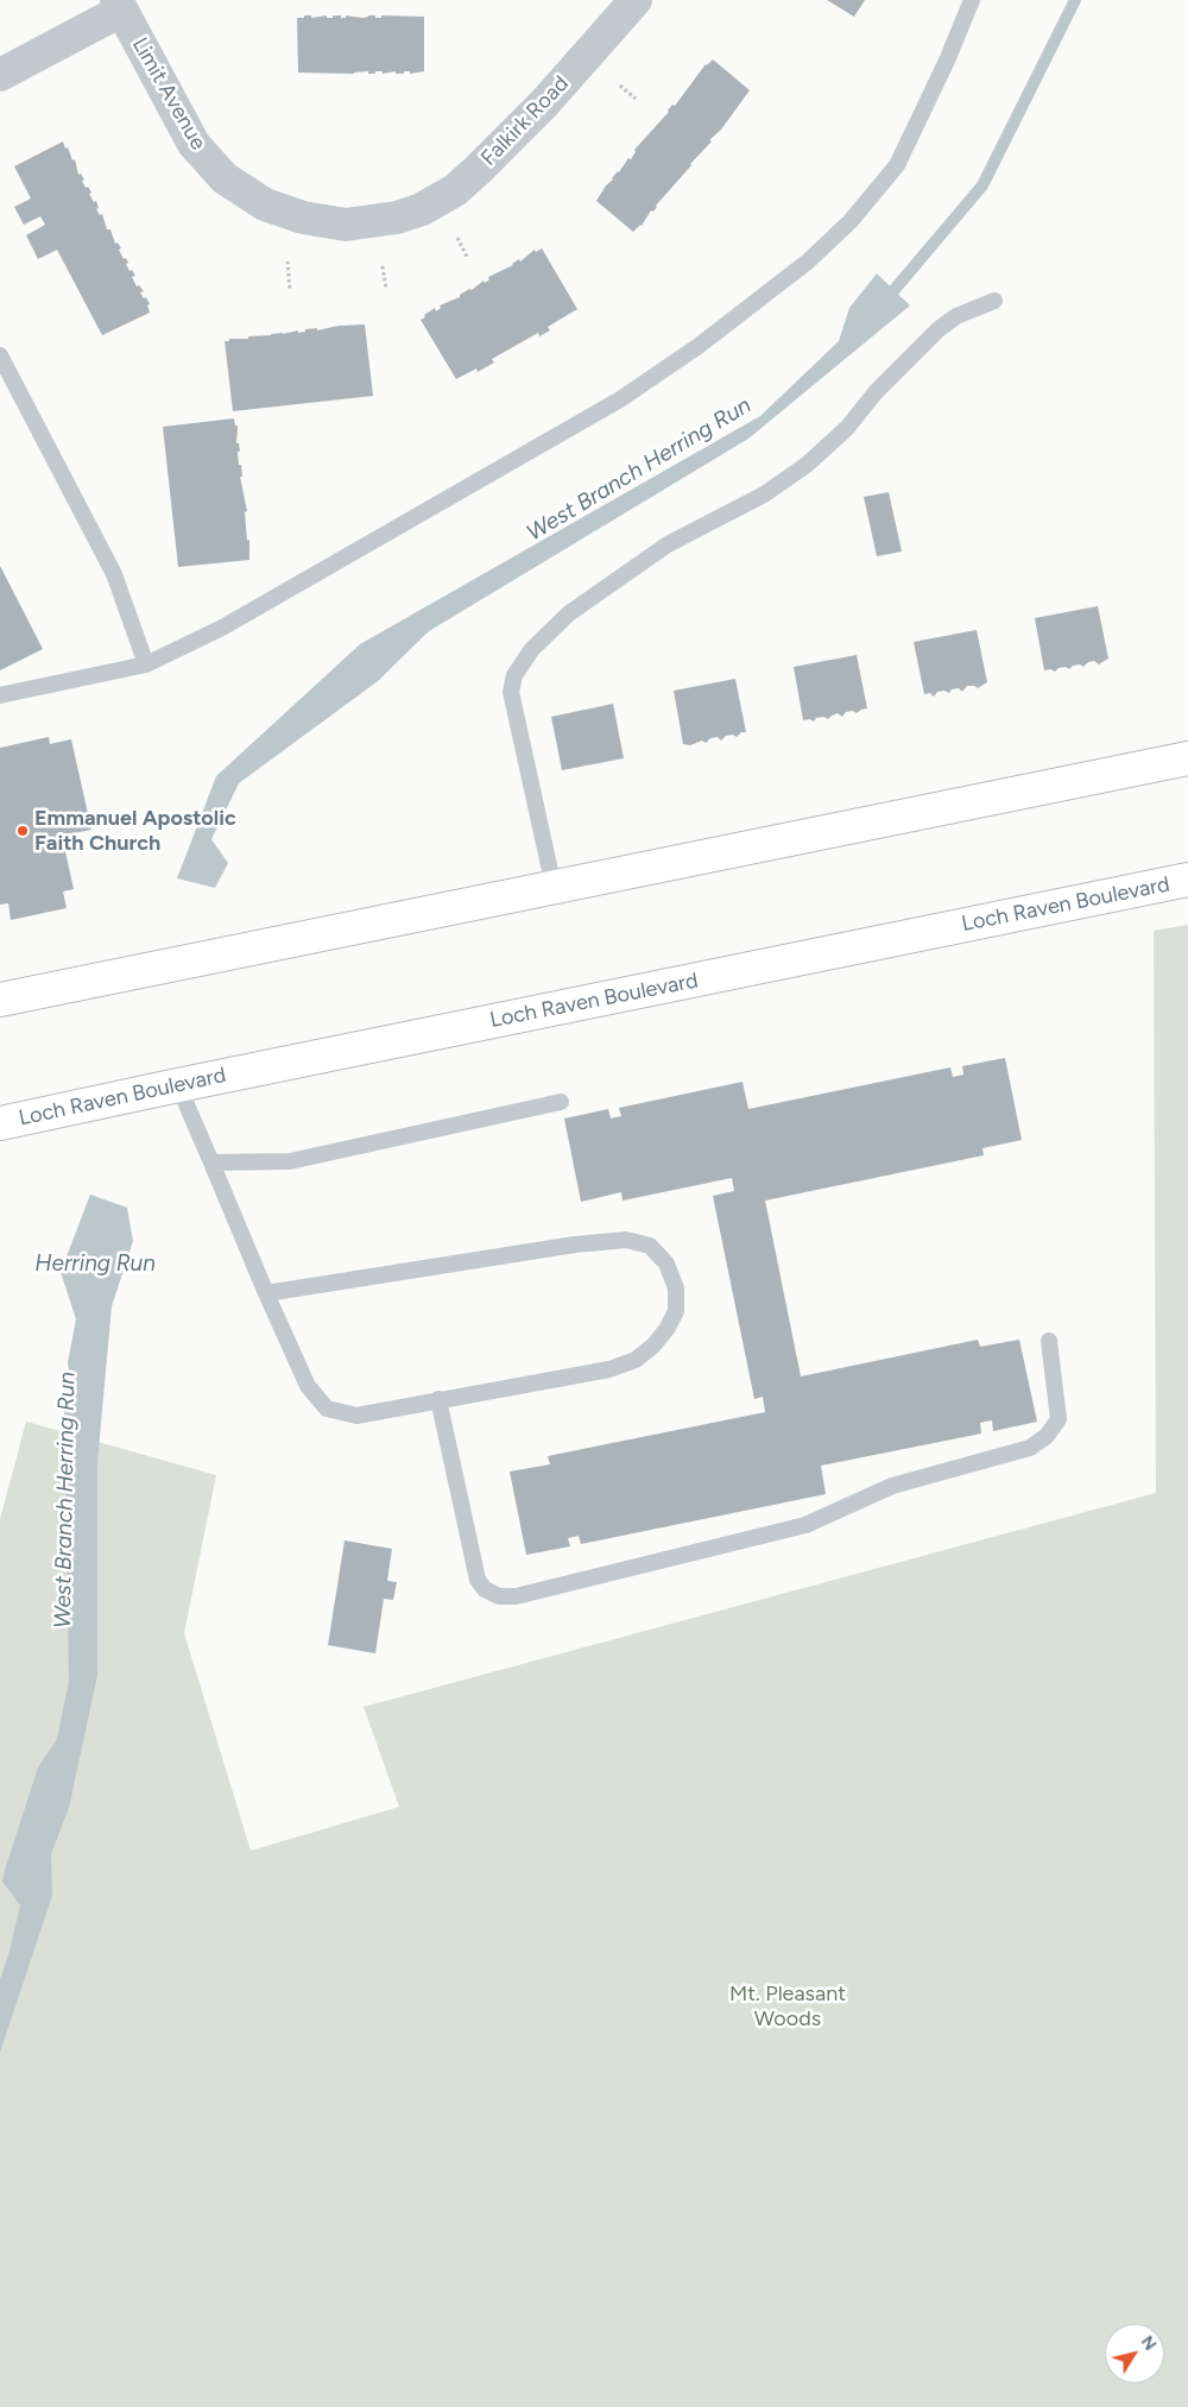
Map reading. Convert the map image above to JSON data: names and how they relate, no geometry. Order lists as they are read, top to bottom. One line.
{"streets":{"main road":["Loch Raven Boulevard"],"street":["Limit Avenue","Falkirk Road"]},"crossings":[["Limit Avenue","Falkirk Road"]],"water":["West Branch Herring Run","Herring Run"],"parks":["Mt. Pleasant Woods"],"places":["Emmanuel Apostolic Faith Church"],"north":"top right"}
